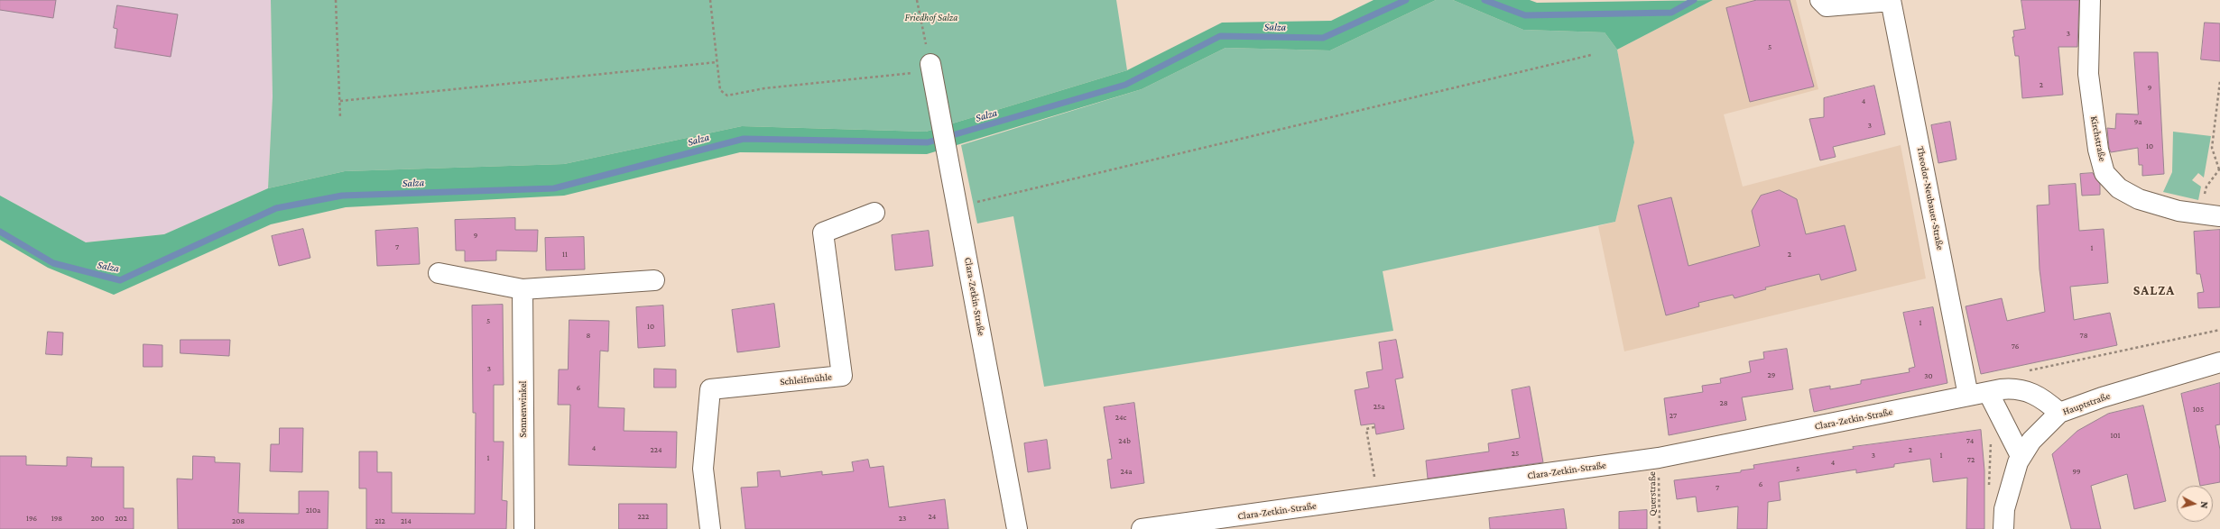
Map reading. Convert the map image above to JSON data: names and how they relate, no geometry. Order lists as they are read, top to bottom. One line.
{"streets":{"street":["Kirchstraße","Theodor-Neubauer-Straße","Clara-Zetkin-Straße","Schleifmühle","Hauptstraße","Sonnenwinkel"],"path":["Querstraße"]},"crossings":[["Theodor-Neubauer-Straße","Clara-Zetkin-Straße"],["Clara-Zetkin-Straße","Hauptstraße"],["Clara-Zetkin-Straße","Querstraße"]],"districts":["SALZA"],"water":["Salza"],"parks":["Friedhof Salza"],"house_numbers":["3","5","2","9","4","9a","3","10","9","7","1","11","2","5","1","10","8","78","76","3","29","30","6","28","25a","105","27","24c","101","24b","74","4","224","2","25","3","1","1","72","4","5","24a","99","6","7","210a","222","24","196","198","200","202","23","208","212","214"],"north":"right"}
